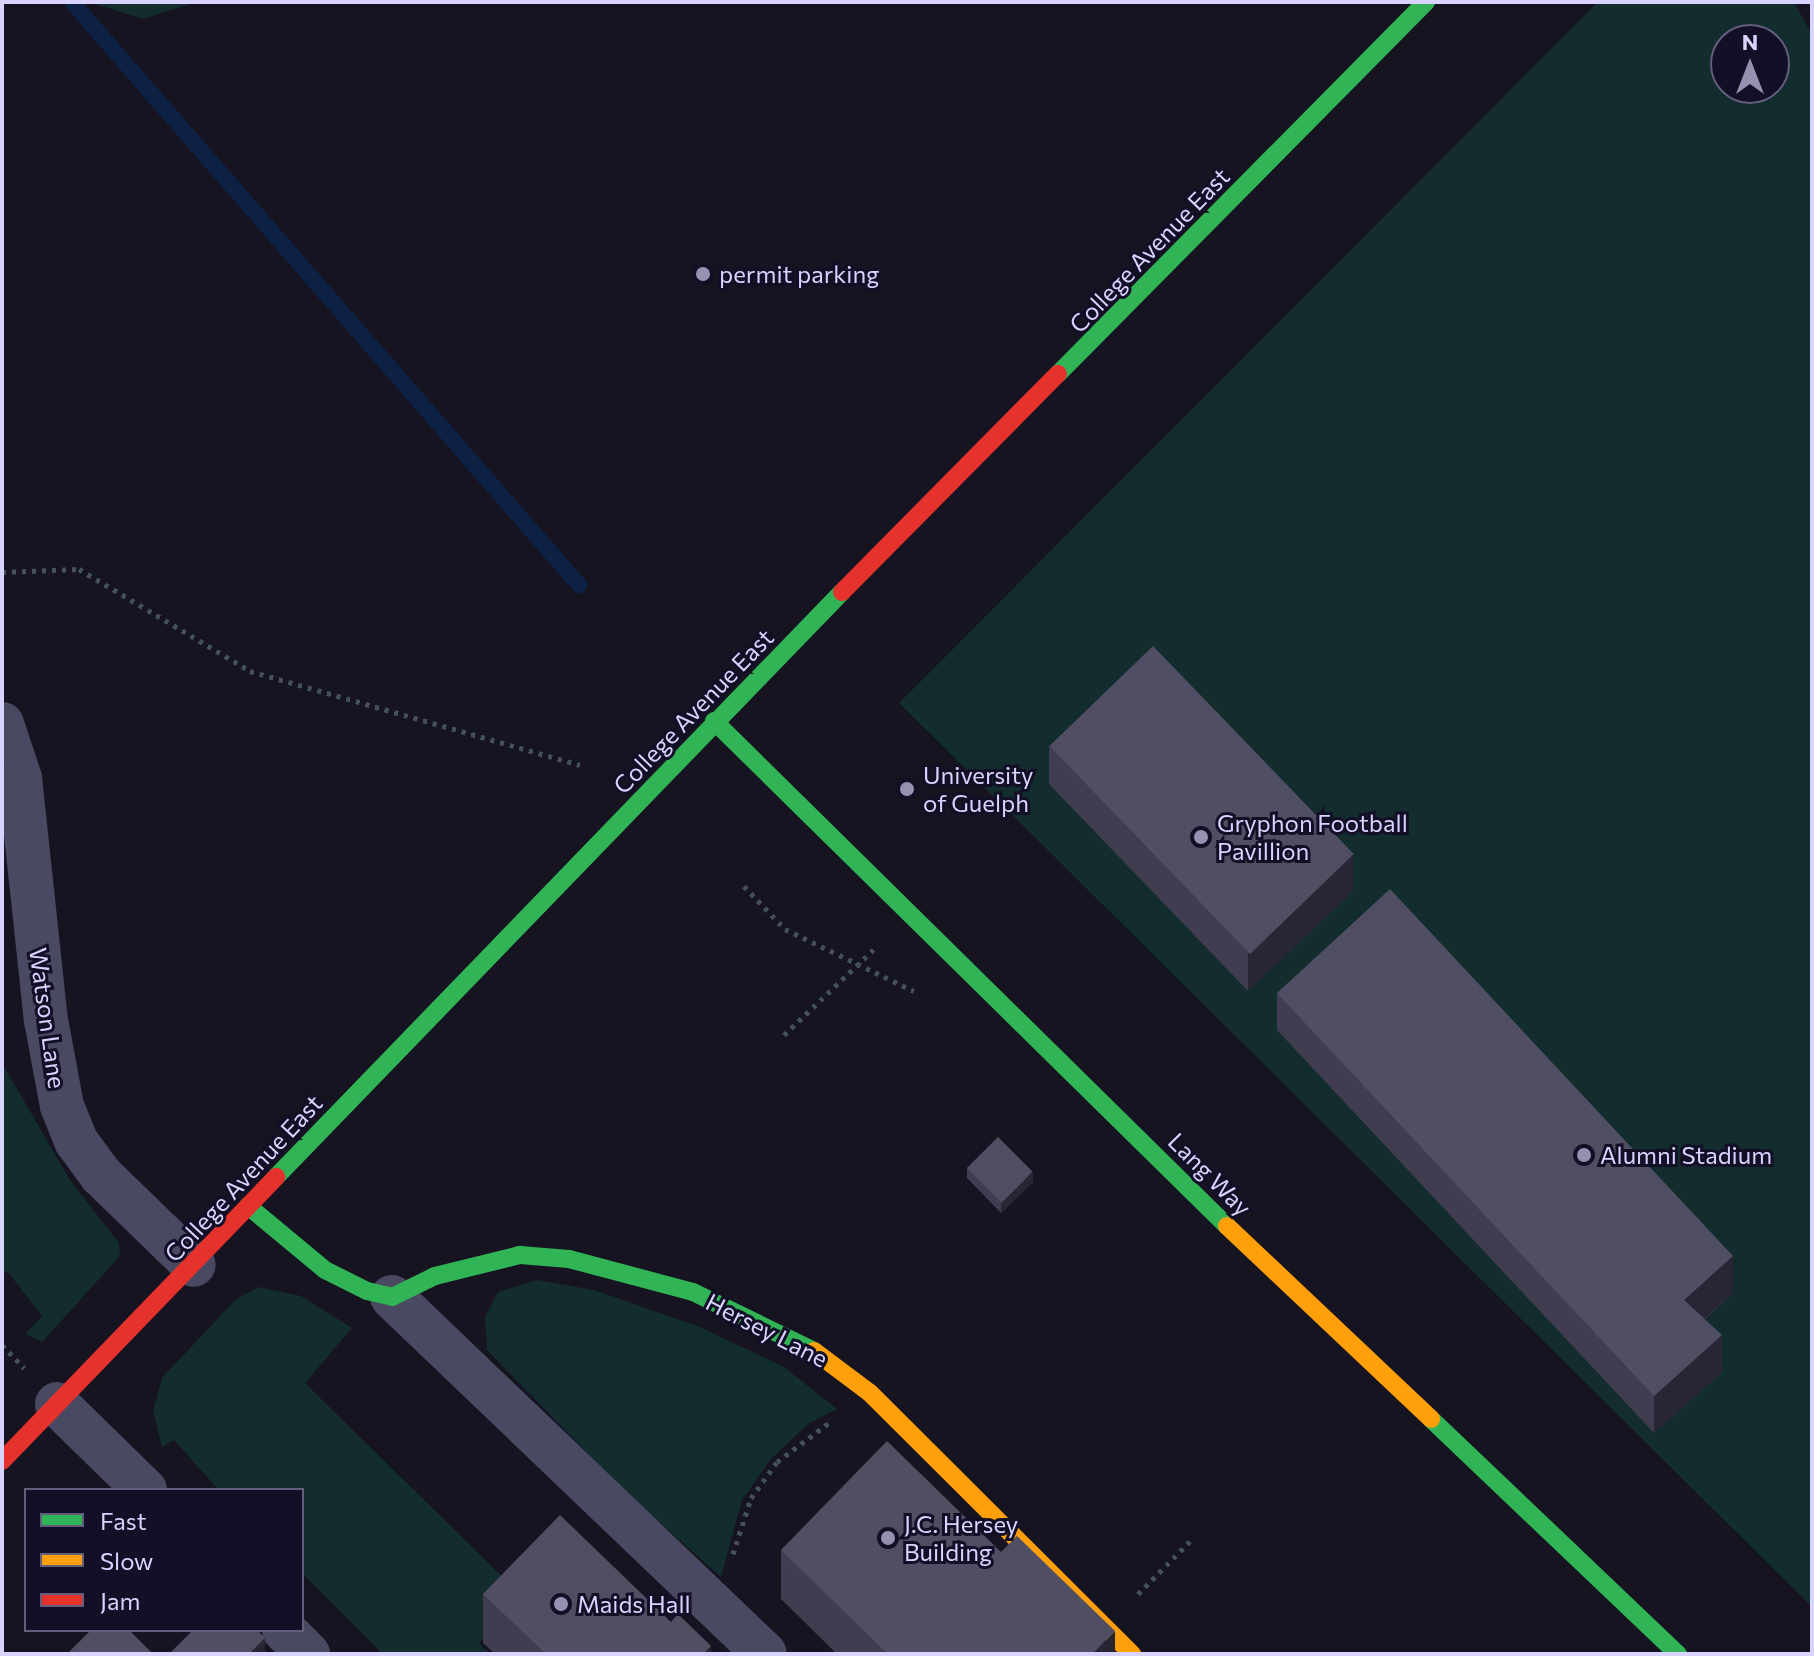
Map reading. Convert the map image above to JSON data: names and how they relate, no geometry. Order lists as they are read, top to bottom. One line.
{"streets":{"street":["College Avenue East","Watson Lane","Lang Way","Hersey Lane"]},"crossings":[["College Avenue East","Watson Lane"],["College Avenue East","Lang Way"]],"places":["permit parking","University of Guelph","Gryphon Football Pavillion","Alumni Stadium","J.C. Hersey Building","Maids Hall"],"legend":["Fast","Slow","Jam"],"north":"top"}
